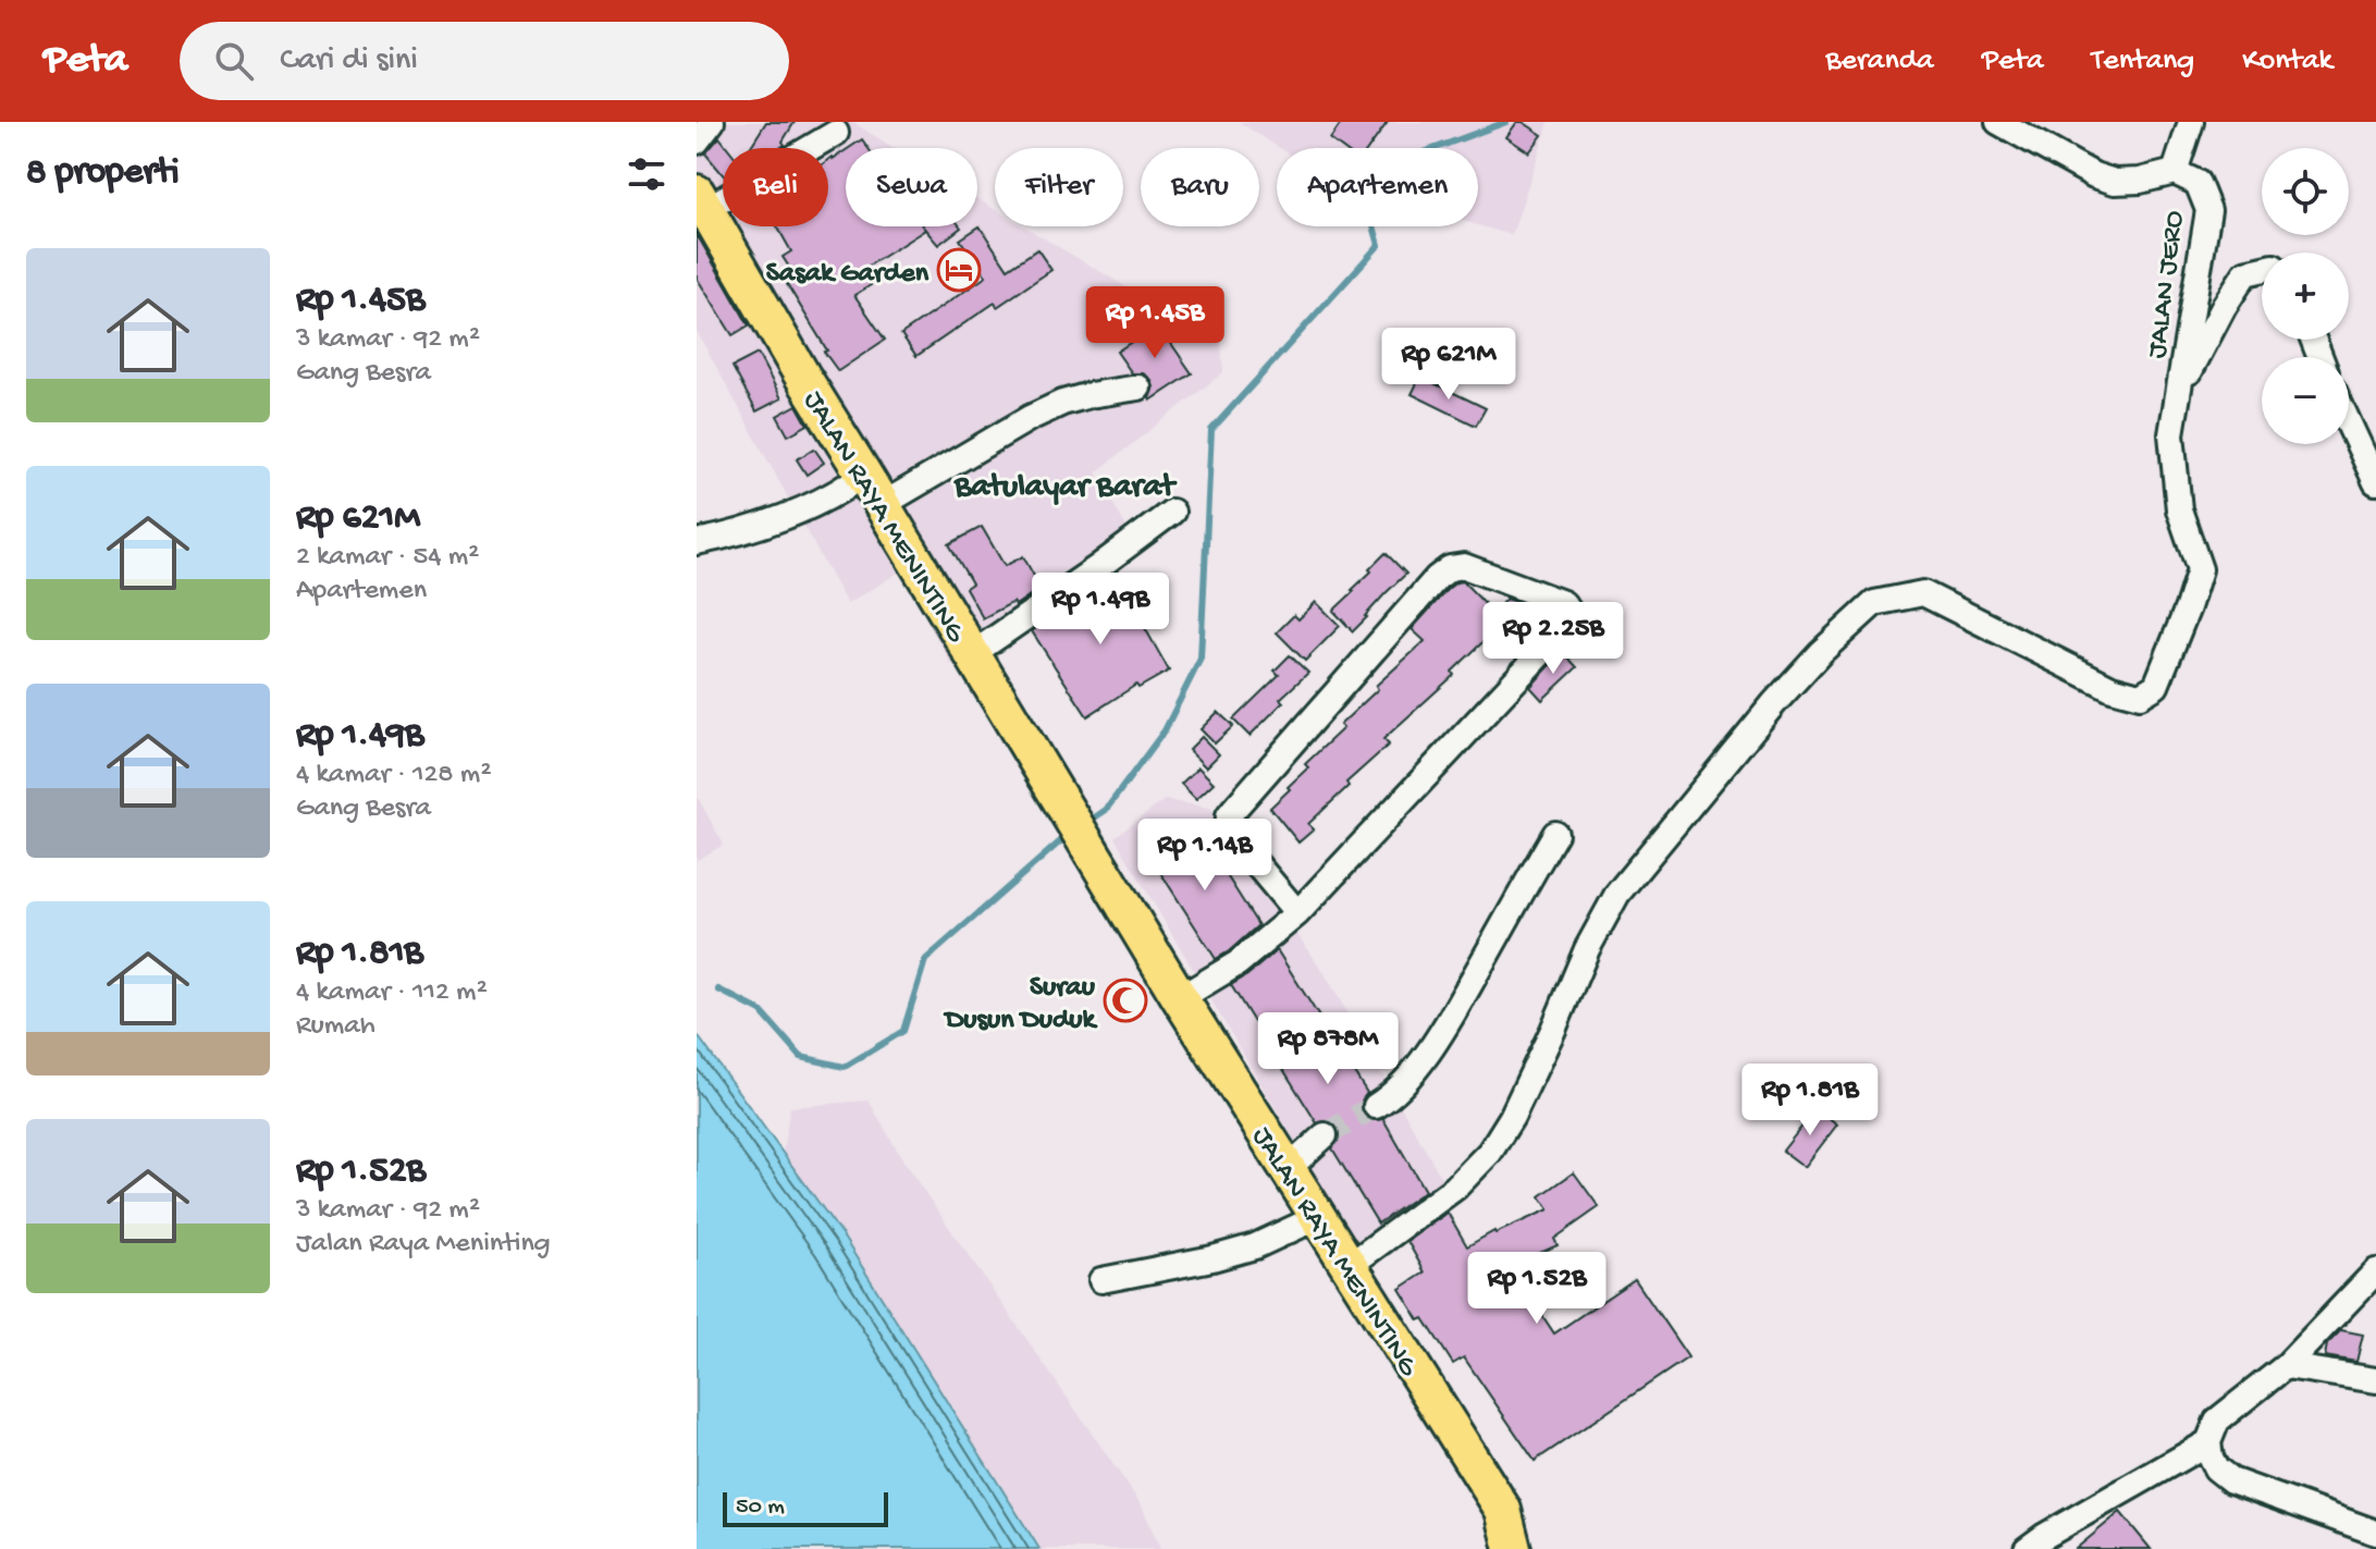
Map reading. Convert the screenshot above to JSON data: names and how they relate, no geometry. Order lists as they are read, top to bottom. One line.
{"streets":{"highway":["JALAN RAYA MENINTING"],"street":["JALAN JERO"]},"districts":["Batulayar Barat"],"places":{"hotel":["Sasak Garden"],"mosque":["Surau Dusun Duduk"]},"scale_bar":"50 m","page":{"header":"Peta","search":"Cari di sini","nav":["Beranda","Peta","Tentang","Kontak"],"heading":"8 properti","map_buttons":["+","−"],"chip":["Beli","Sewa","Filter","Baru","Apartemen"],"list":[{"name":"Rp 1.45B","note":"3 kamar · 92 m² · Gang Besra"},{"name":"Rp 621M","note":"2 kamar · 54 m² · Apartemen"},{"name":"Rp 1.49B","note":"4 kamar · 128 m² · Gang Besra"},{"name":"Rp 1.81B","note":"4 kamar · 112 m² · Rumah"},{"name":"Rp 1.52B","note":"3 kamar · 92 m² · Jalan Raya Meninting"}],"price":["Rp 1.45B","Rp 621M","Rp 1.49B","Rp 2.25B","Rp 1.14B","Rp 878M","Rp 1.81B","Rp 1.52B"],"scale":"50 m"}}
